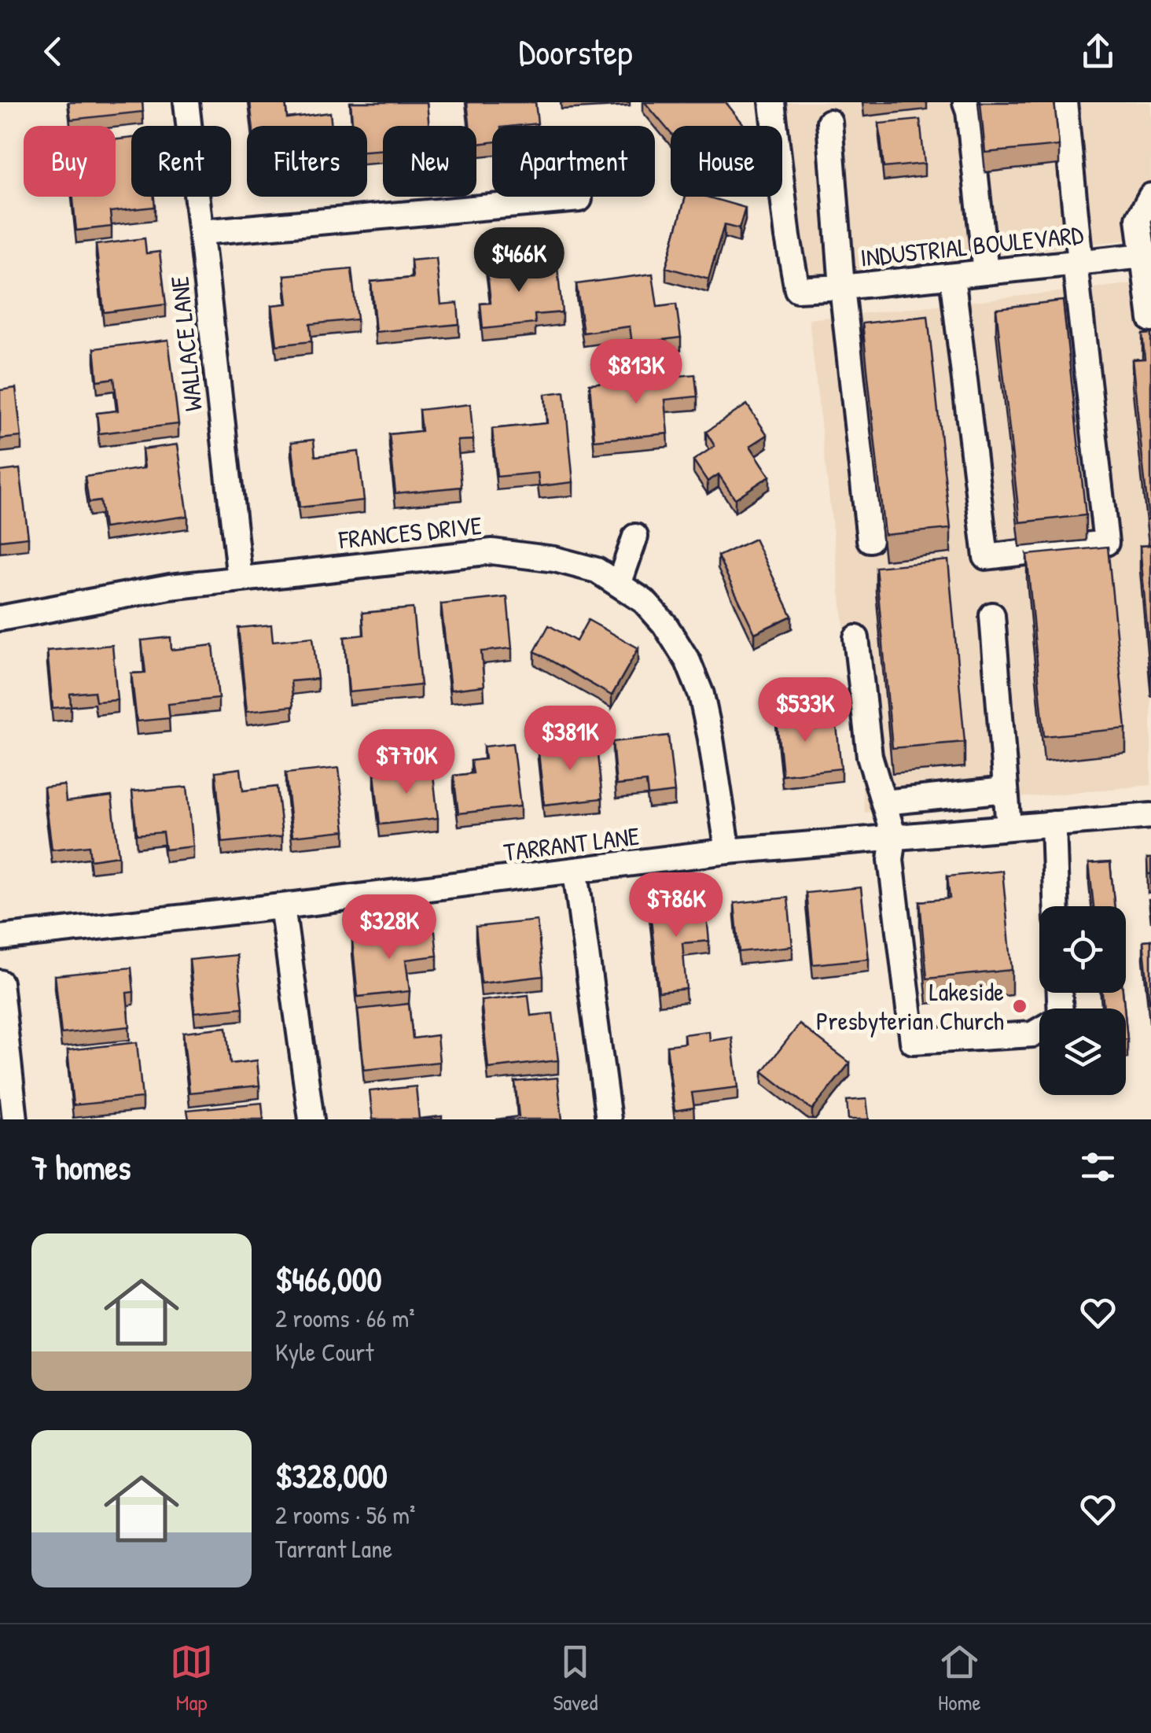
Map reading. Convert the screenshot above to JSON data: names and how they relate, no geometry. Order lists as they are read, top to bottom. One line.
{"streets":{"street":["INDUSTRIAL BOULEVARD","WALLACE LANE","FRANCES DRIVE","TARRANT LANE"]},"crossings":[["WALLACE LANE","FRANCES DRIVE"],["FRANCES DRIVE","TARRANT LANE"]],"places":["Lakeside Presbyterian Church"],"page":{"header":"Doorstep","chip":["Buy","Rent","Filters","New","Apartment","House"],"price":["$466K","$813K","$533K","$381K","$770K","$786K","$328K"],"heading":"7 homes","list":[{"name":"$466,000","note":"2 rooms · 66 m² · Kyle Court"},{"name":"$328,000","note":"2 rooms · 56 m² · Tarrant Lane"}],"tabs":["Map","Saved","Home"]}}
